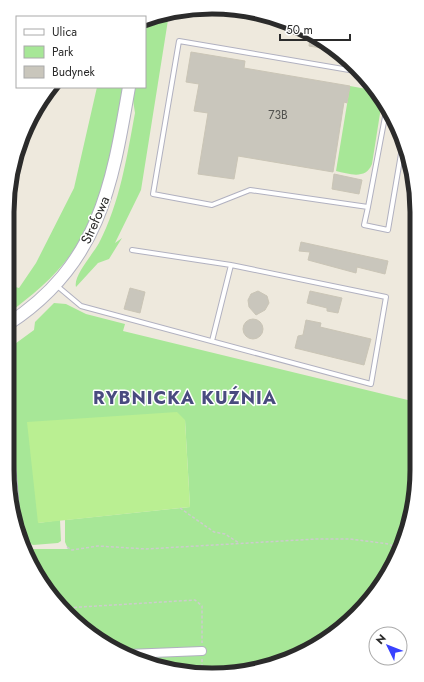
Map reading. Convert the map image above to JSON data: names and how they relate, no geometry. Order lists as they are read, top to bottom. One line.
{"streets":{"street":["Strefowa"]},"districts":["RYBNICKA KUŹNIA"],"house_numbers":["73B"],"legend":["Ulica","Park","Budynek"],"scale_bar":"50 m","north":"top left"}
